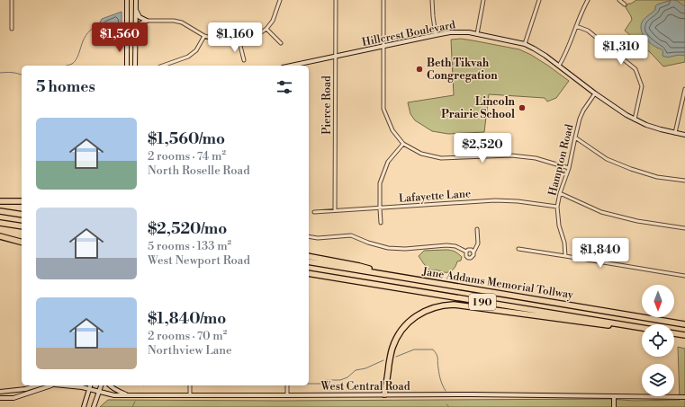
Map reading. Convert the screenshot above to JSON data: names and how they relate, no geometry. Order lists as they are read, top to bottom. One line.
{"streets":{"highway":["Jane Addams Memorial Tollway","I 90"],"street":["Hillcrest Boulevard","Pierce Road","Hampton Road","Lafayette Lane","West Central Road"]},"crossings":[["Hillcrest Boulevard","Pierce Road"],["Hillcrest Boulevard","Hampton Road"],["Pierce Road","Lafayette Lane"],["Hampton Road","Lafayette Lane"]],"places":["Beth Tikvah Congregation","Lincoln Prairie School"],"north":"bottom","page":{"price":["$1,560","$1,160","$1,310","$2,520","$1,840"],"heading":"5 homes","list":[{"name":"$1,560/mo","note":"2 rooms · 74 m² · North Roselle Road"},{"name":"$2,520/mo","note":"5 rooms · 133 m² · West Newport Road"},{"name":"$1,840/mo","note":"2 rooms · 70 m² · Northview Lane"}]}}
